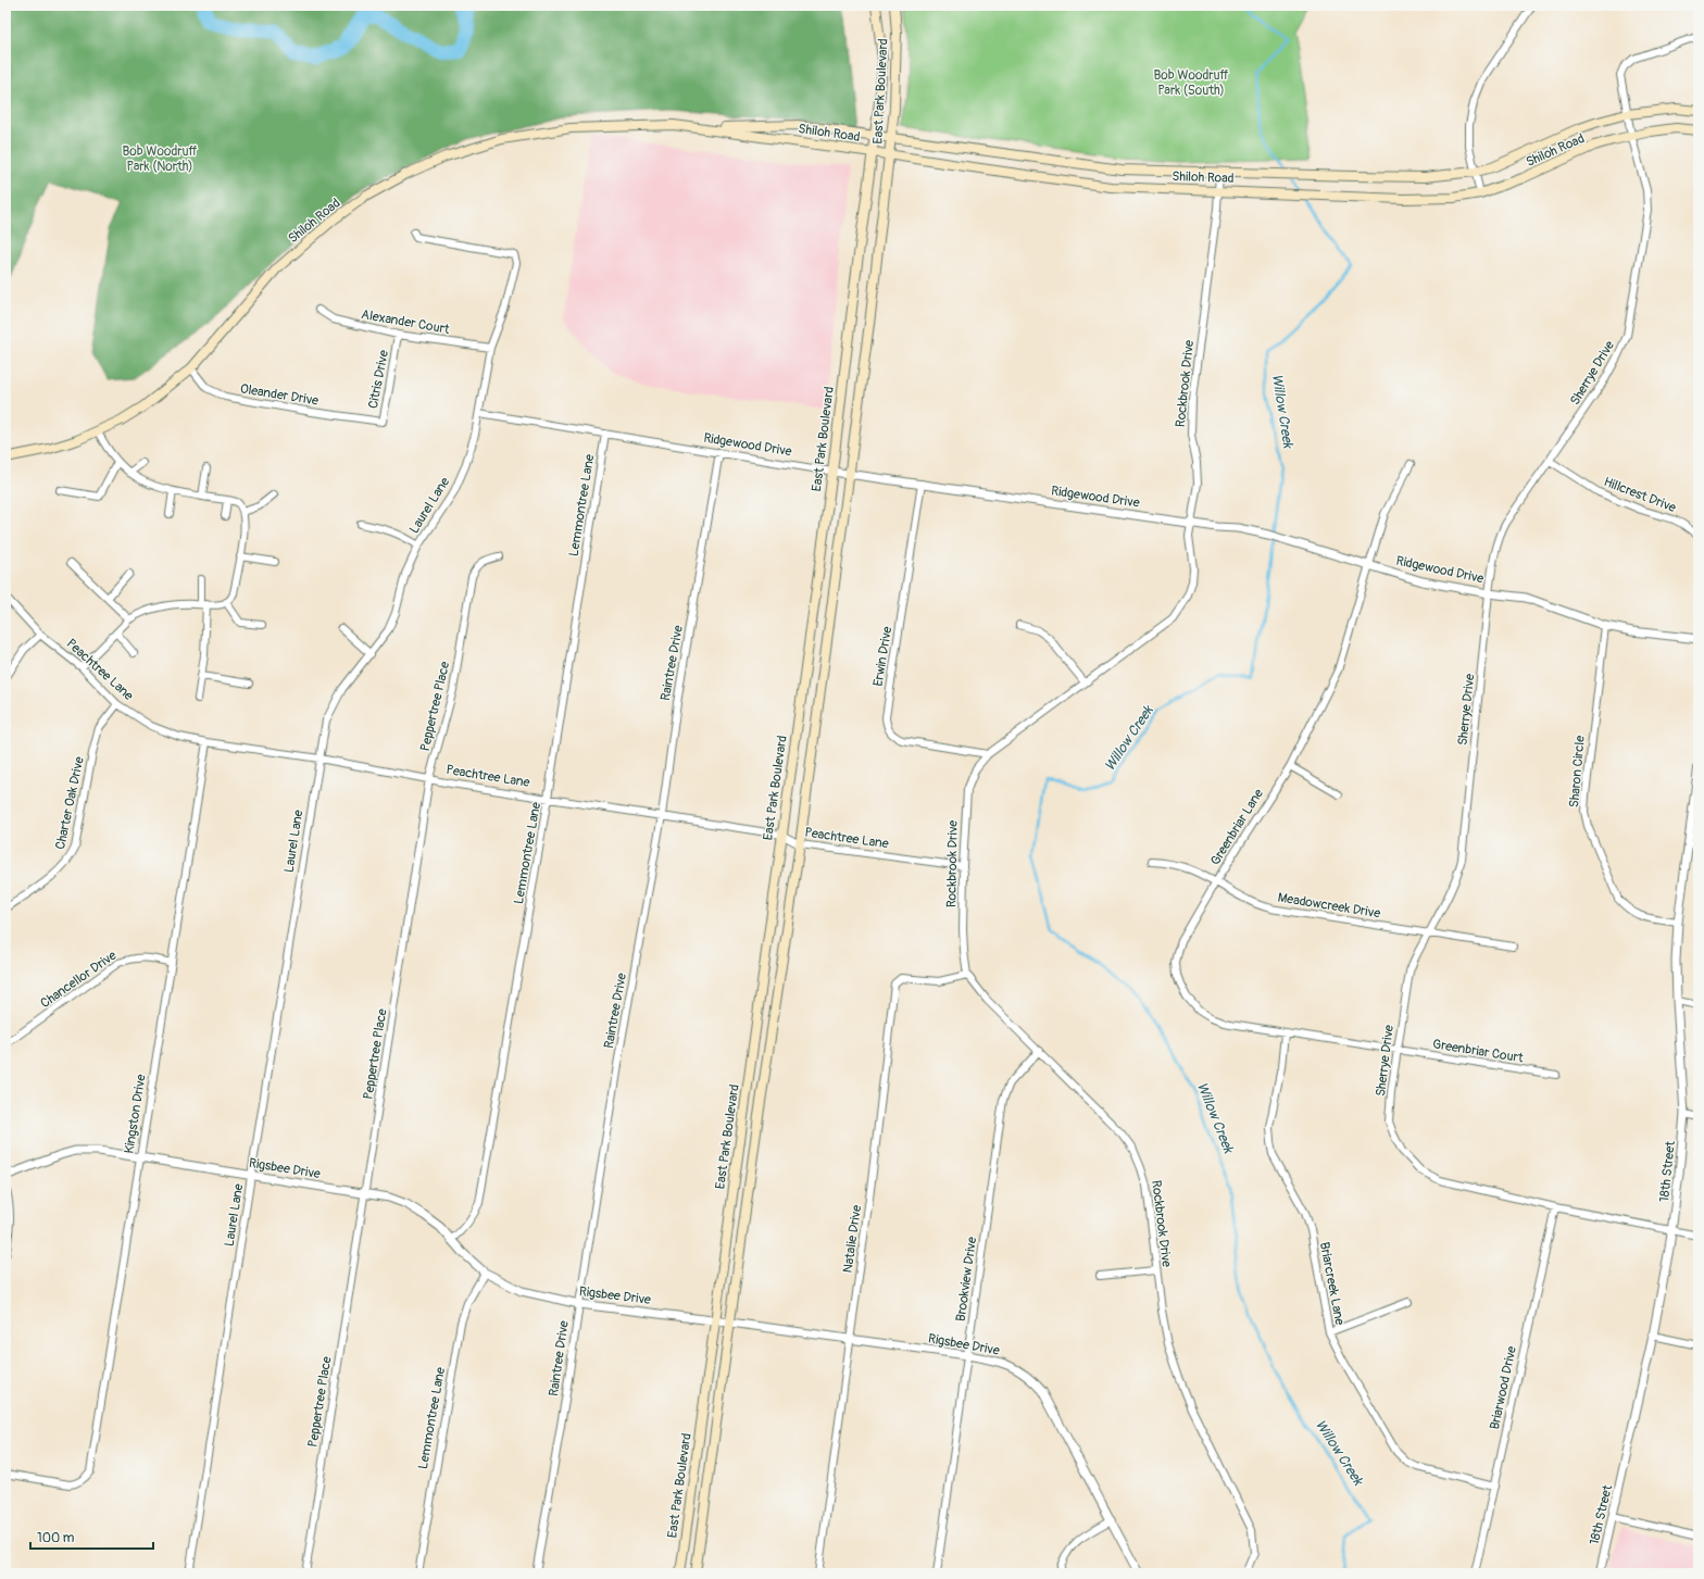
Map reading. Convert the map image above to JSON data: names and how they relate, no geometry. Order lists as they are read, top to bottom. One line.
{"streets":{"main road":["East Park Boulevard","Shiloh Road"],"street":["Alexander Court","Sherrye Drive","Citris Drive","Rockbrook Drive","Oleander Drive","Ridgewood Drive","Hillcrest Drive","Laurel Lane","Lemmontree Lane","Erwin Drive","Raintree Drive","Peachtree Lane","Peppertree Place","Sharon Circle","Charter Oak Drive","Greenbriar Lane","Meadowcreek Drive","Chancellor Drive","Greenbriar Court","Kingston Drive","Rigsbee Drive","18th Street","Natalie Drive","Brookview Drive","Briarcreek Lane","Briarwood Drive"]},"crossings":[["East Park Boulevard","Shiloh Road"],["East Park Boulevard","Ridgewood Drive"],["East Park Boulevard","Peachtree Lane"],["East Park Boulevard","Rigsbee Drive"],["Shiloh Road","Sherrye Drive"],["Shiloh Road","Rockbrook Drive"],["Shiloh Road","Oleander Drive"],["Alexander Court","Citris Drive"],["Alexander Court","Laurel Lane"],["Sherrye Drive","Ridgewood Drive"],["Sherrye Drive","Hillcrest Drive"],["Sherrye Drive","Greenbriar Lane"],["Sherrye Drive","Meadowcreek Drive"],["Sherrye Drive","Greenbriar Court"],["Sherrye Drive","18th Street"],["Sherrye Drive","Briarwood Drive"],["Citris Drive","Oleander Drive"],["Rockbrook Drive","Ridgewood Drive"],["Rockbrook Drive","Erwin Drive"],["Rockbrook Drive","Peachtree Lane"],["Rockbrook Drive","Natalie Drive"],["Rockbrook Drive","Brookview Drive"],["Ridgewood Drive","Laurel Lane"],["Ridgewood Drive","Lemmontree Lane"],["Ridgewood Drive","Erwin Drive"],["Ridgewood Drive","Raintree Drive"],["Ridgewood Drive","Sharon Circle"],["Ridgewood Drive","Greenbriar Lane"],["Laurel Lane","Peachtree Lane"],["Laurel Lane","Rigsbee Drive"],["Lemmontree Lane","Peachtree Lane"],["Lemmontree Lane","Rigsbee Drive"],["Raintree Drive","Peachtree Lane"],["Raintree Drive","Rigsbee Drive"],["Peachtree Lane","Peppertree Place"],["Peachtree Lane","Charter Oak Drive"],["Peachtree Lane","Kingston Drive"],["Peppertree Place","Rigsbee Drive"],["Sharon Circle","18th Street"],["Greenbriar Lane","Meadowcreek Drive"],["Greenbriar Lane","Greenbriar Court"],["Greenbriar Lane","Briarcreek Lane"],["Chancellor Drive","Kingston Drive"],["Kingston Drive","Rigsbee Drive"],["Rigsbee Drive","Natalie Drive"],["Rigsbee Drive","Brookview Drive"],["Briarcreek Lane","Briarwood Drive"]],"water":["Willow Creek"],"parks":["Bob Woodruff Park (South)","Bob Woodruff Park (North)"],"scale_bar":"100 m"}
